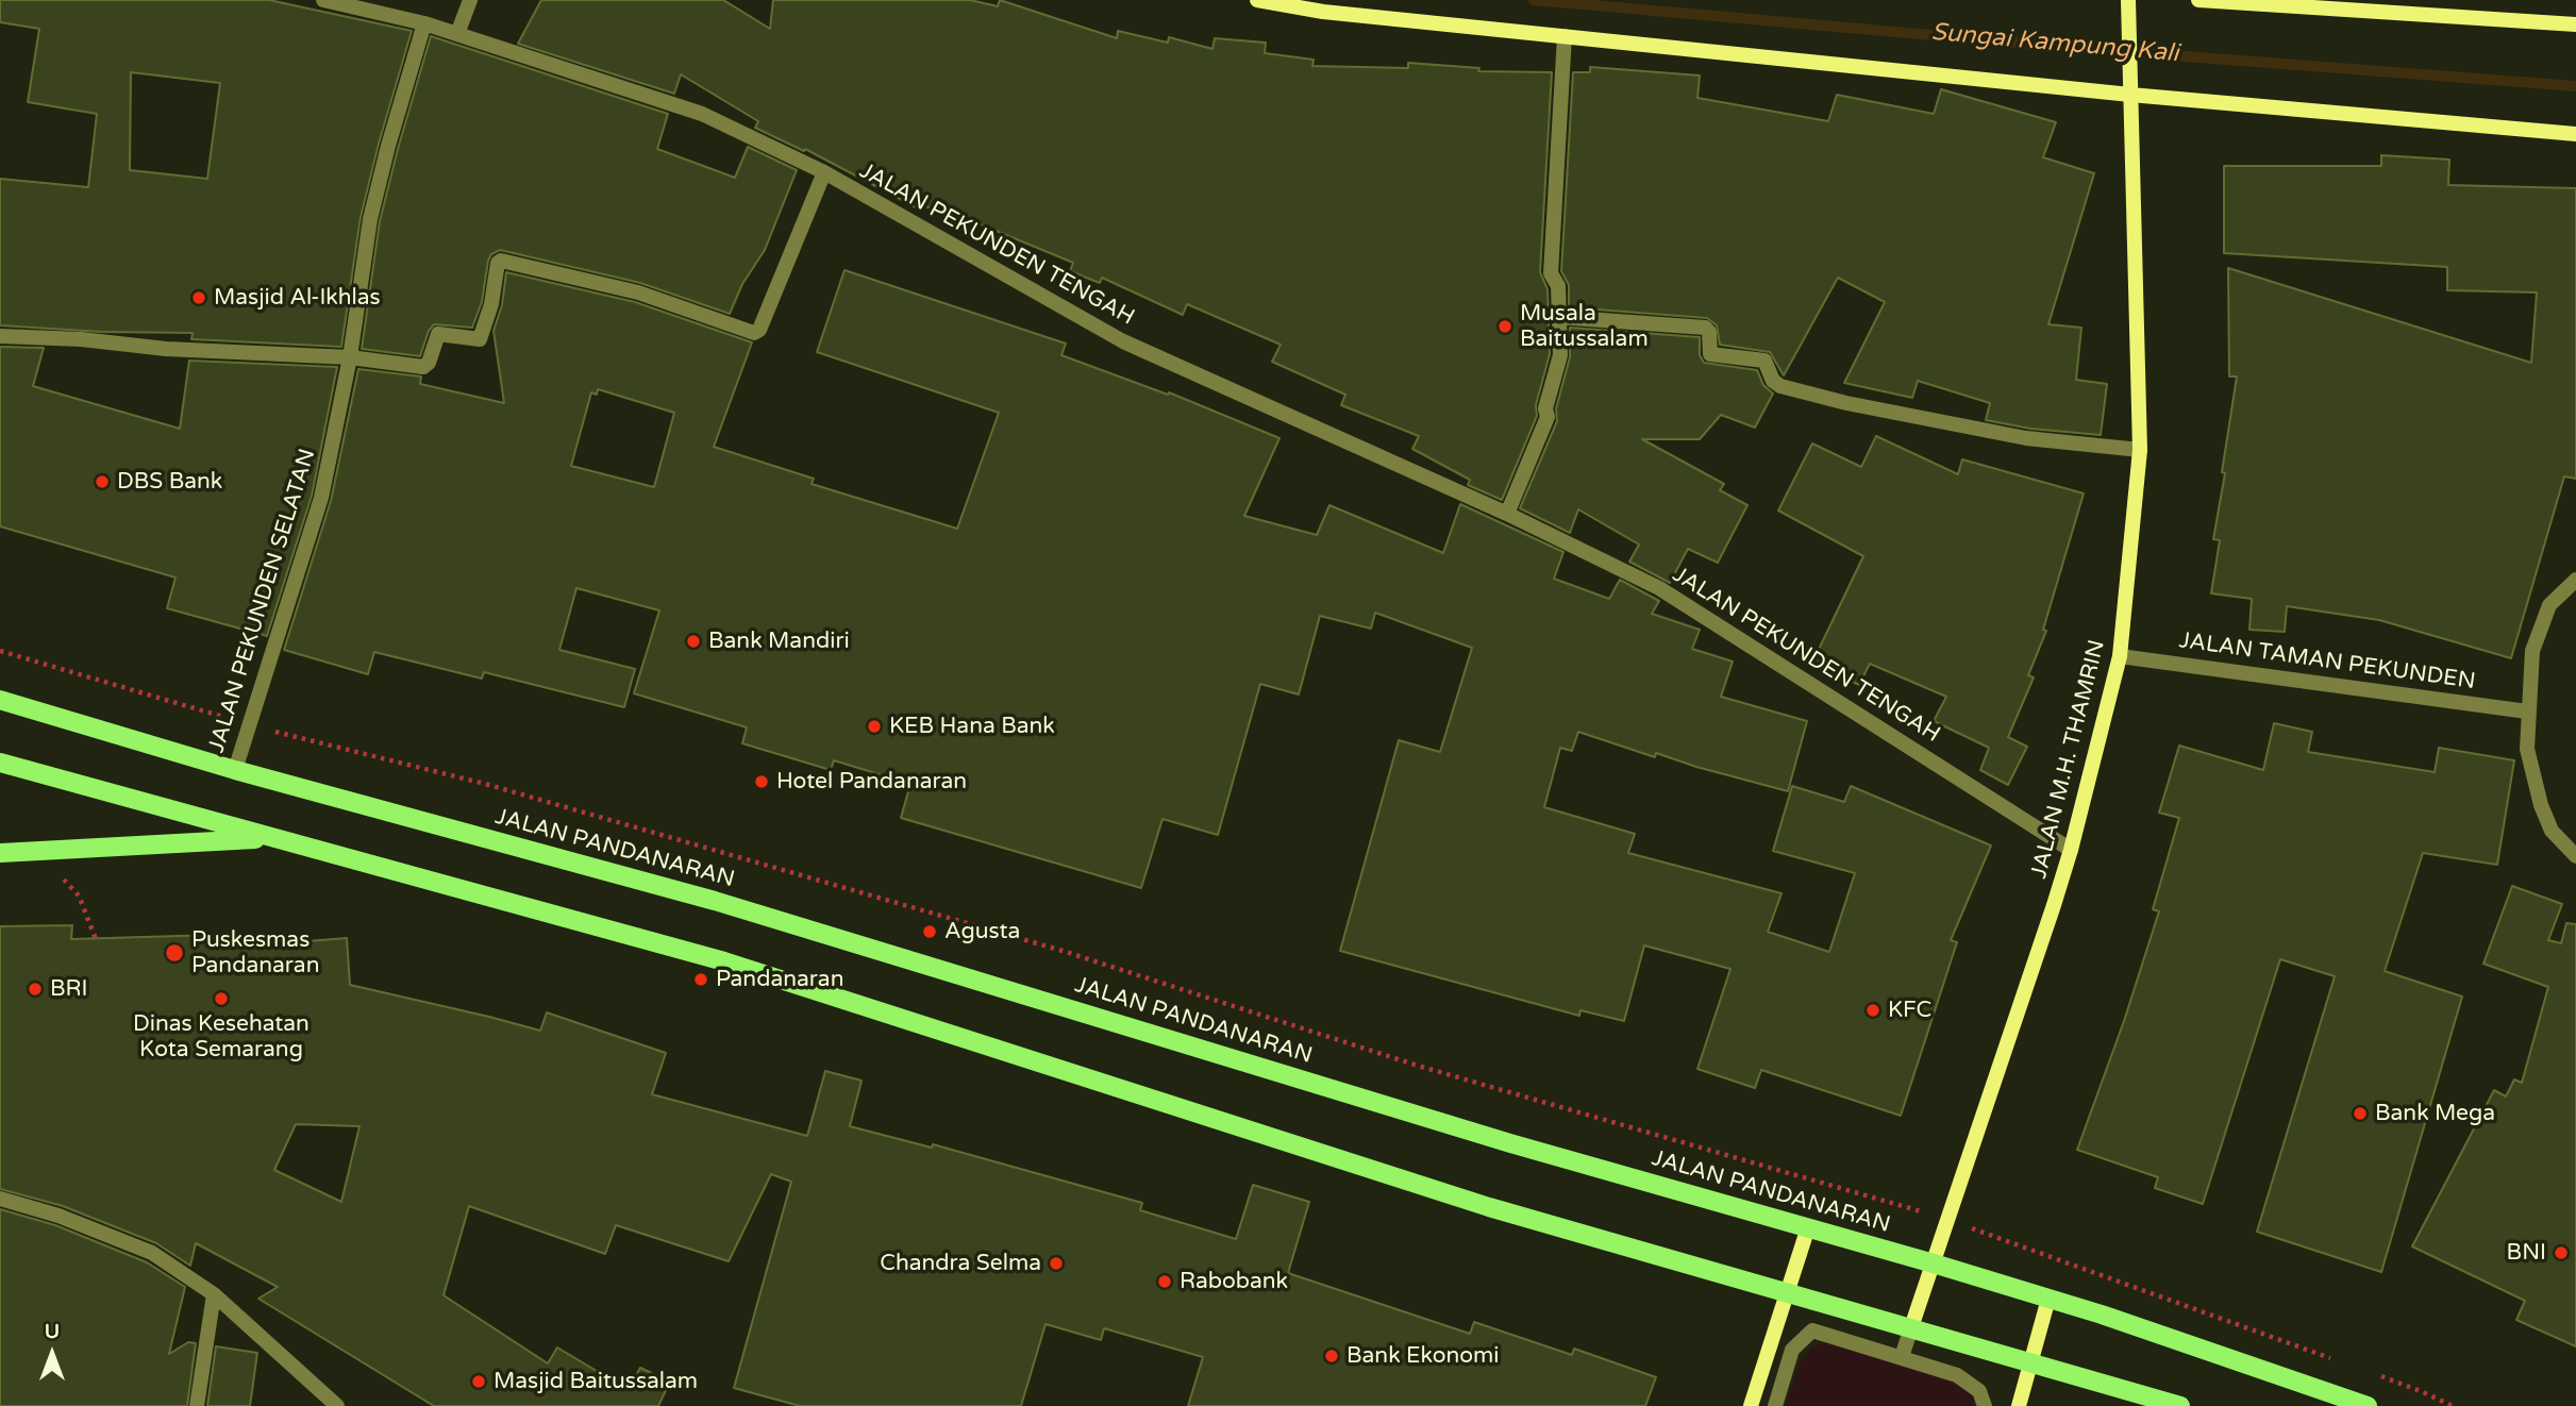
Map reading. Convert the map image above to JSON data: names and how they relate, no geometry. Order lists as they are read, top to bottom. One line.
{"streets":{"main road":["JALAN M.H. THAMRIN","JALAN PANDANARAN"],"street":["JALAN PEKUNDEN TENGAH","JALAN PEKUNDEN SELATAN","JALAN TAMAN PEKUNDEN"]},"crossings":[["JALAN PEKUNDEN TENGAH","JALAN PEKUNDEN SELATAN"],["JALAN PEKUNDEN TENGAH","JALAN M.H. THAMRIN"],["JALAN PEKUNDEN SELATAN","JALAN PANDANARAN"],["JALAN TAMAN PEKUNDEN","JALAN M.H. THAMRIN"],["JALAN M.H. THAMRIN","JALAN PANDANARAN"]],"water":["Sungai Kampung Kali"],"places":["Masjid Al-Ikhlas","Musala Baitussalam","DBS Bank","Bank Mandiri","KEB Hana Bank","Hotel Pandanaran","Agusta","Puskesmas Pandanaran","Pandanaran","BRI","Dinas Kesehatan Kota Semarang","KFC","Bank Mega","BNI","Chandra Selma","Rabobank","Bank Ekonomi","Masjid Baitussalam"],"north":"top"}
